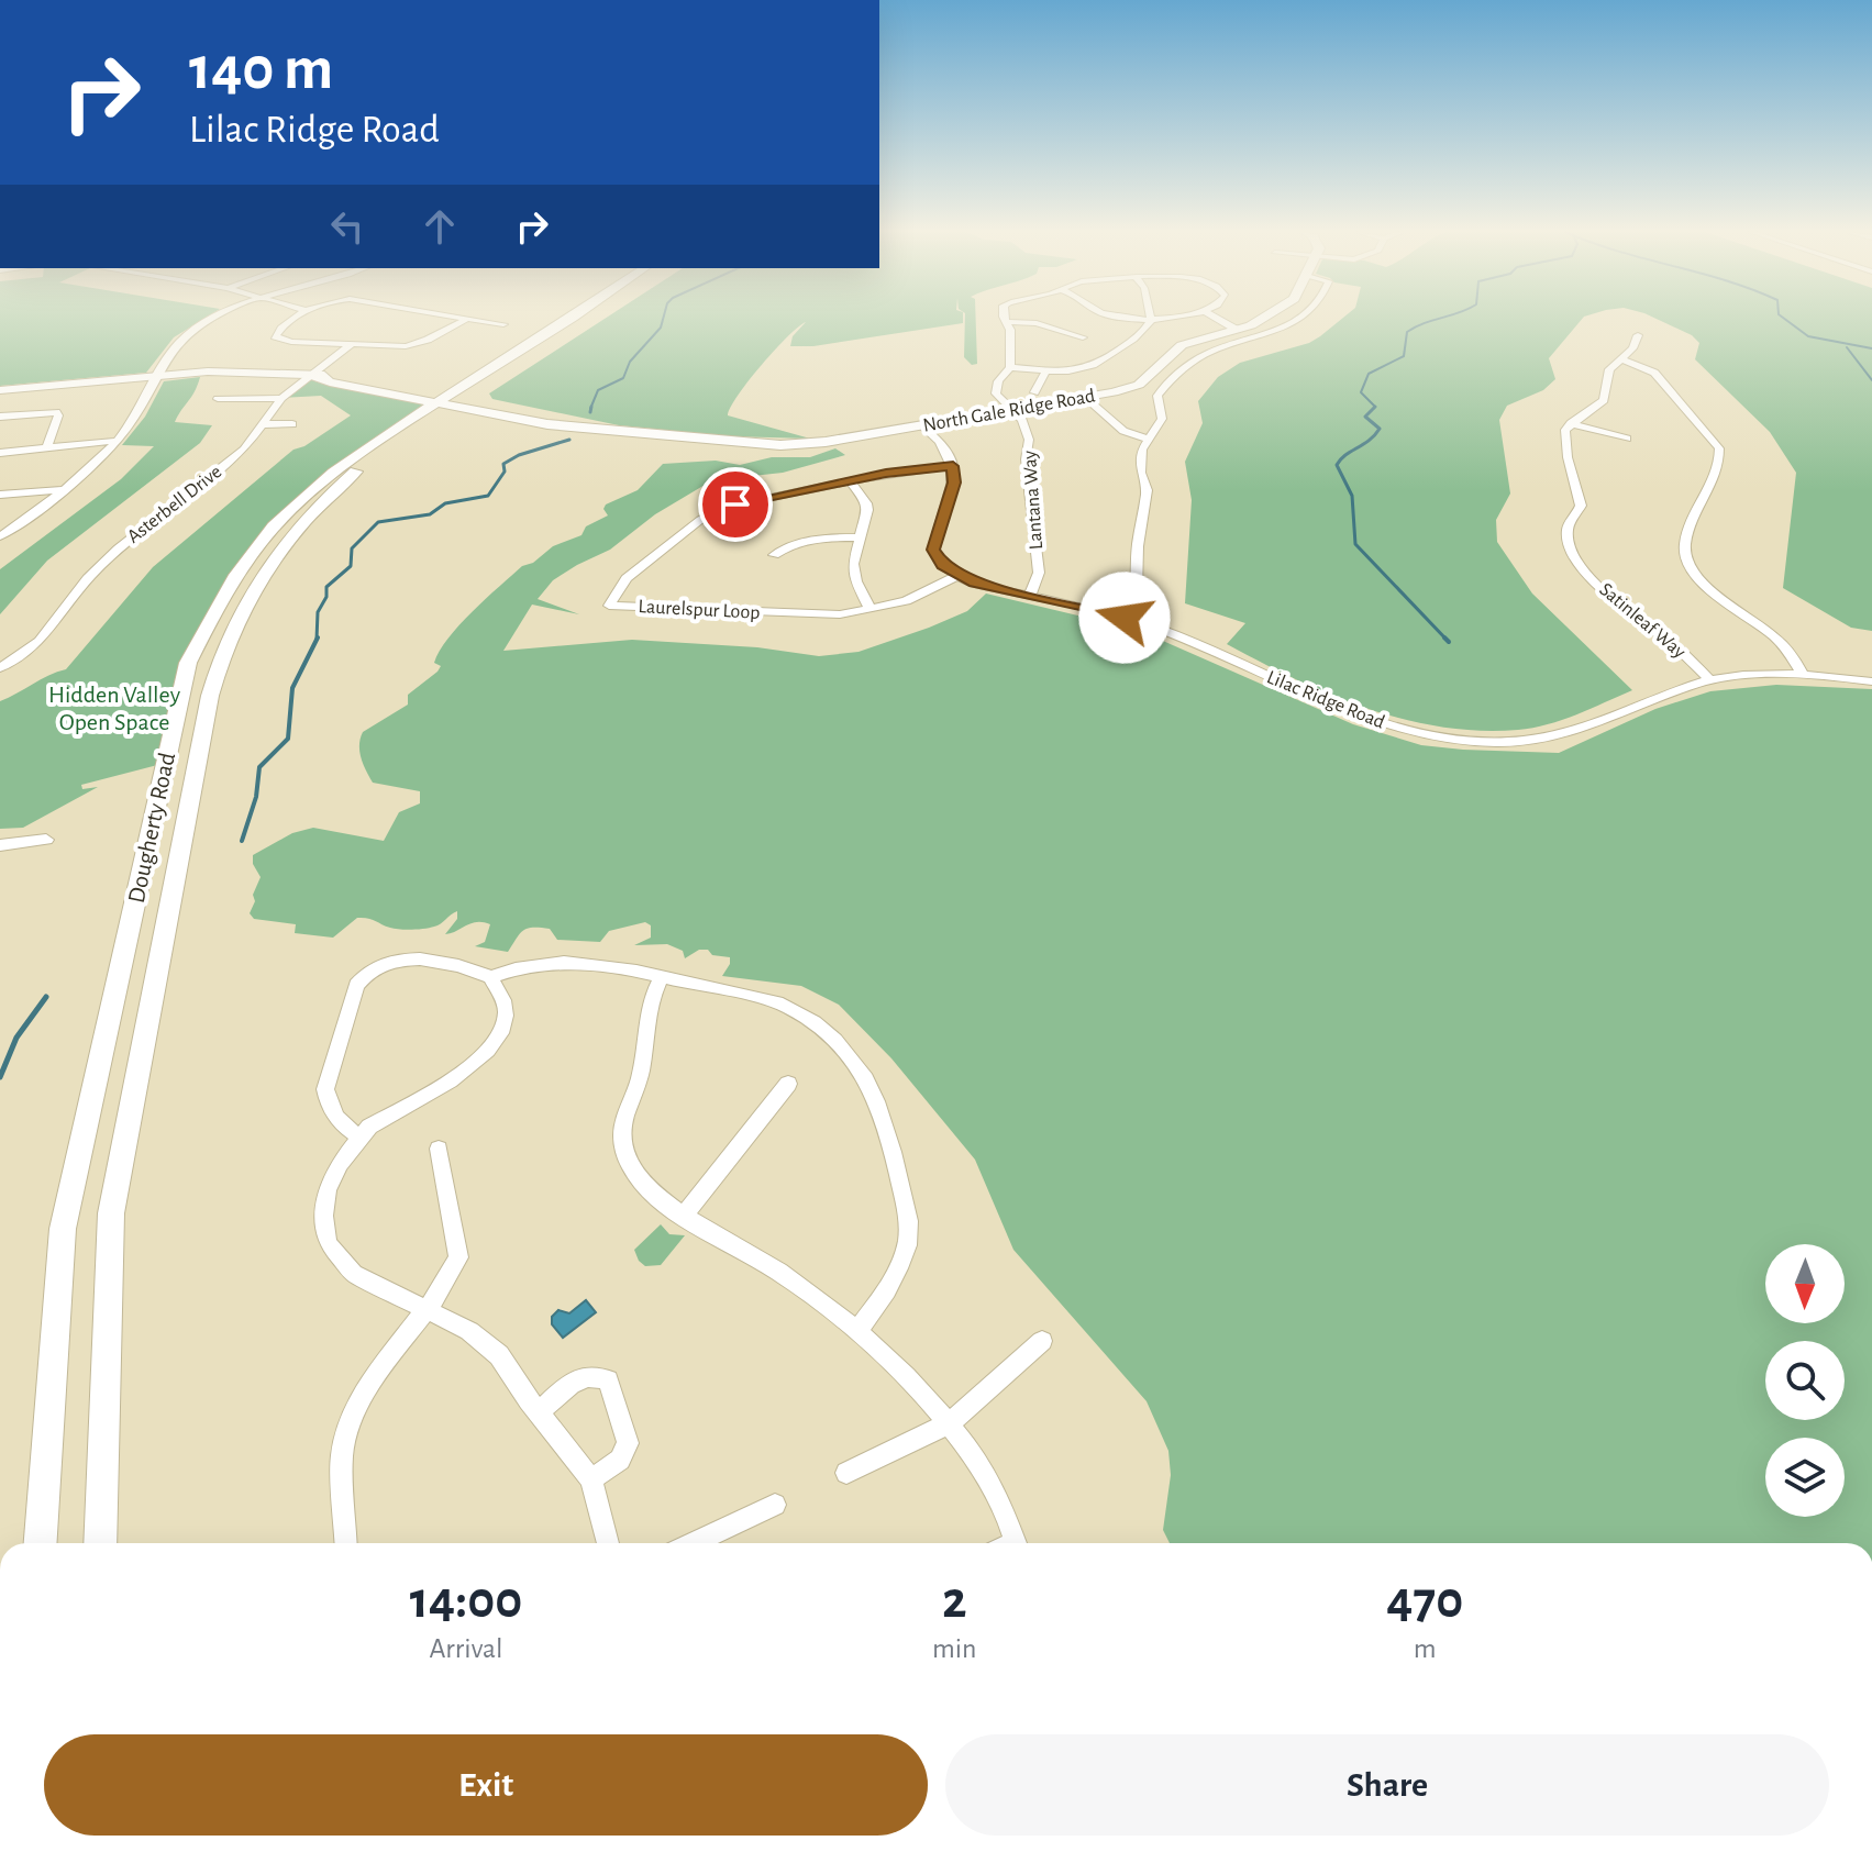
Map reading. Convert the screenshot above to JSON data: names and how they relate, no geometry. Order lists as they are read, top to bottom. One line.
{"streets":{"main road":["North Gale Ridge Road","Dougherty Road"],"street":["Lantana Way","Asterbell Drive","Laurelspur Loop","Satinleaf Way","Lilac Ridge Road"]},"crossings":[["North Gale Ridge Road","Lantana Way"],["North Gale Ridge Road","Asterbell Drive"],["North Gale Ridge Road","Dougherty Road"],["Lantana Way","Lilac Ridge Road"],["Laurelspur Loop","Lilac Ridge Road"],["Satinleaf Way","Lilac Ridge Road"]],"parks":["Hidden Valley Open Space"],"north":"bottom","page":{"turn":["140 m","Lilac Ridge Road"],"eta":["14:00","Arrival","2","min","470","m"],"buttons":["Exit","Share"]}}
